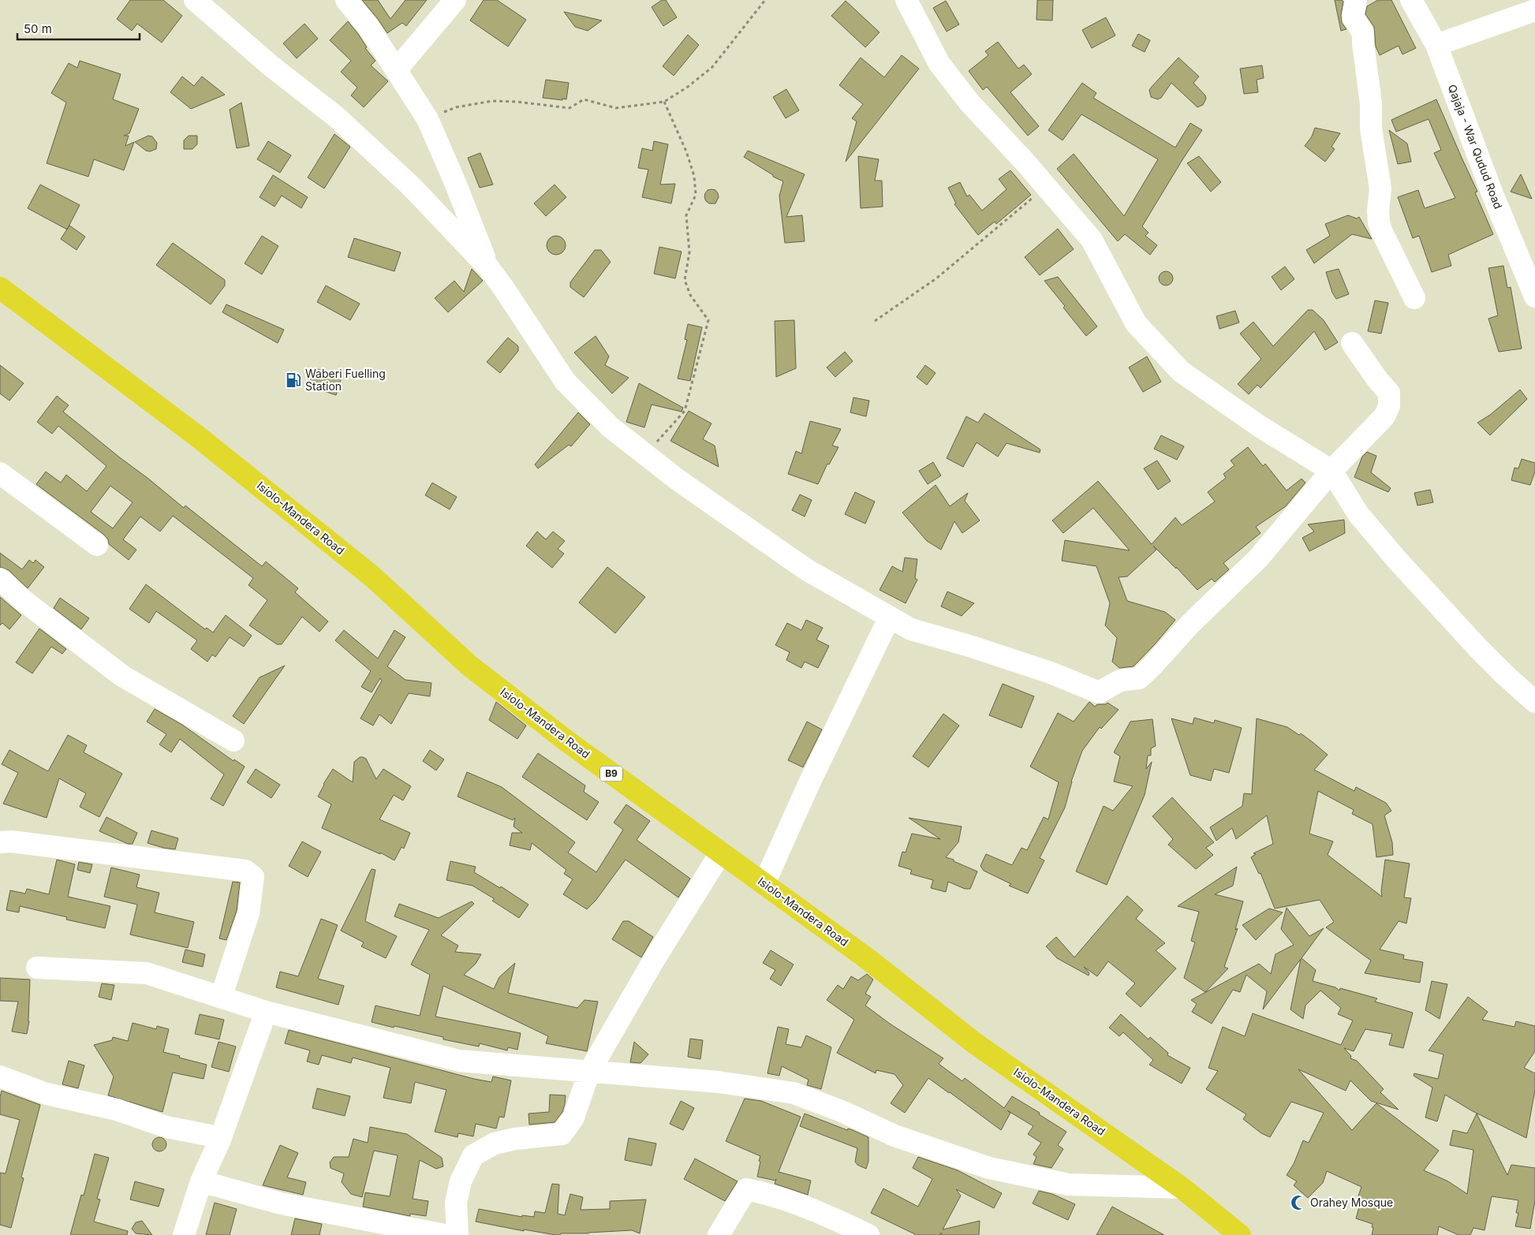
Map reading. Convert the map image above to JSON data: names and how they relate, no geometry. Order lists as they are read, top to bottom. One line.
{"streets":{"highway":["Isiolo-Mandera Road","B9"],"street":["Qajaja - War Qudud Road"]},"places":{"fuel station":["Waberi Fuelling Station"],"mosque":["Orahey Mosque"]},"scale_bar":"50 m"}
